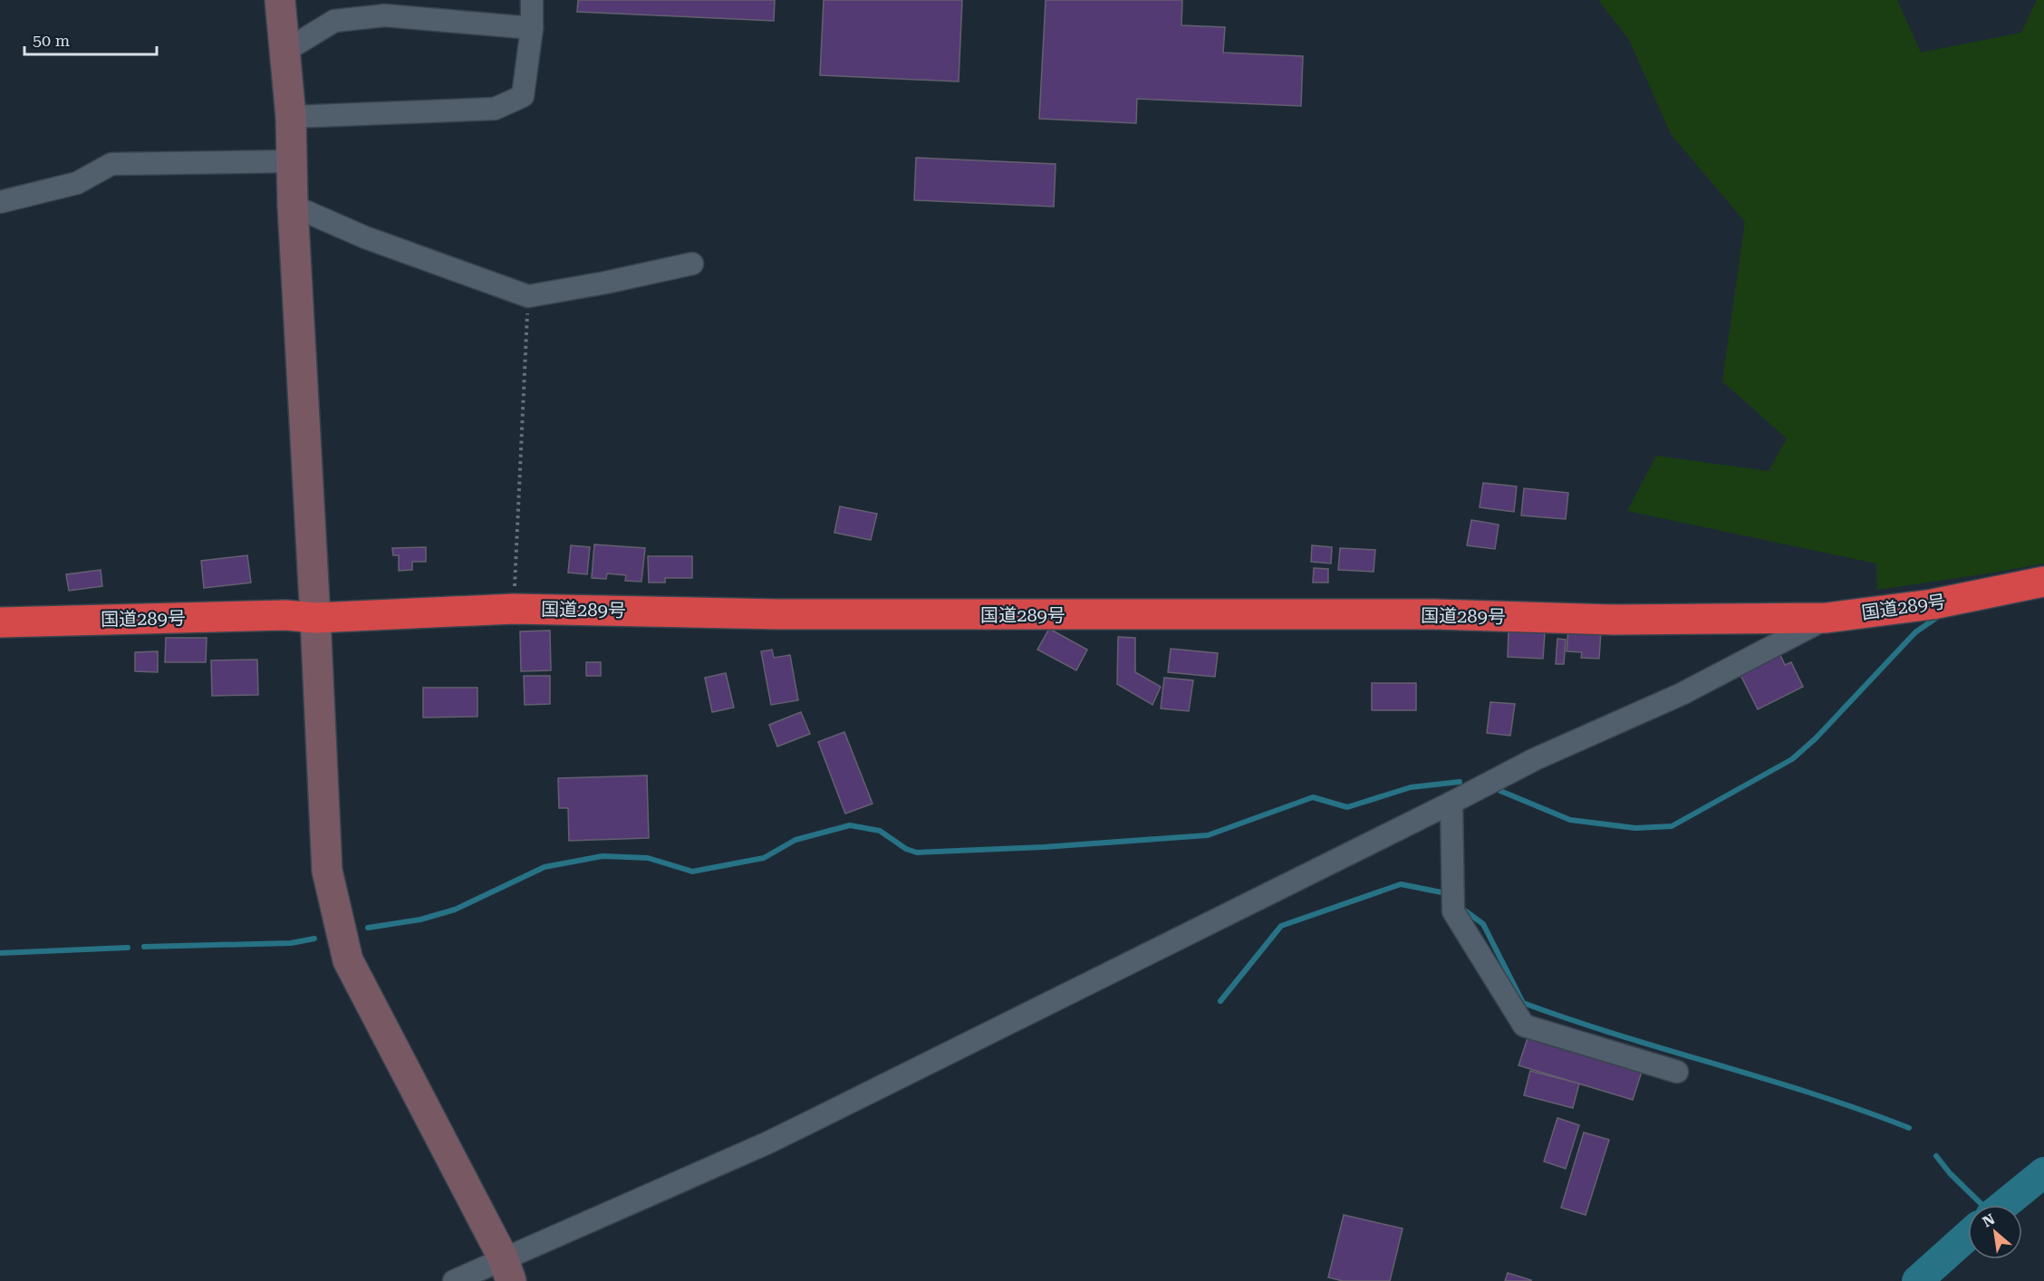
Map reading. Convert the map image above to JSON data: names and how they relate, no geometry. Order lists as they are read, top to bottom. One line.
{"streets":{"highway":["国道289号"]},"scale_bar":"50 m","north":"top left"}
